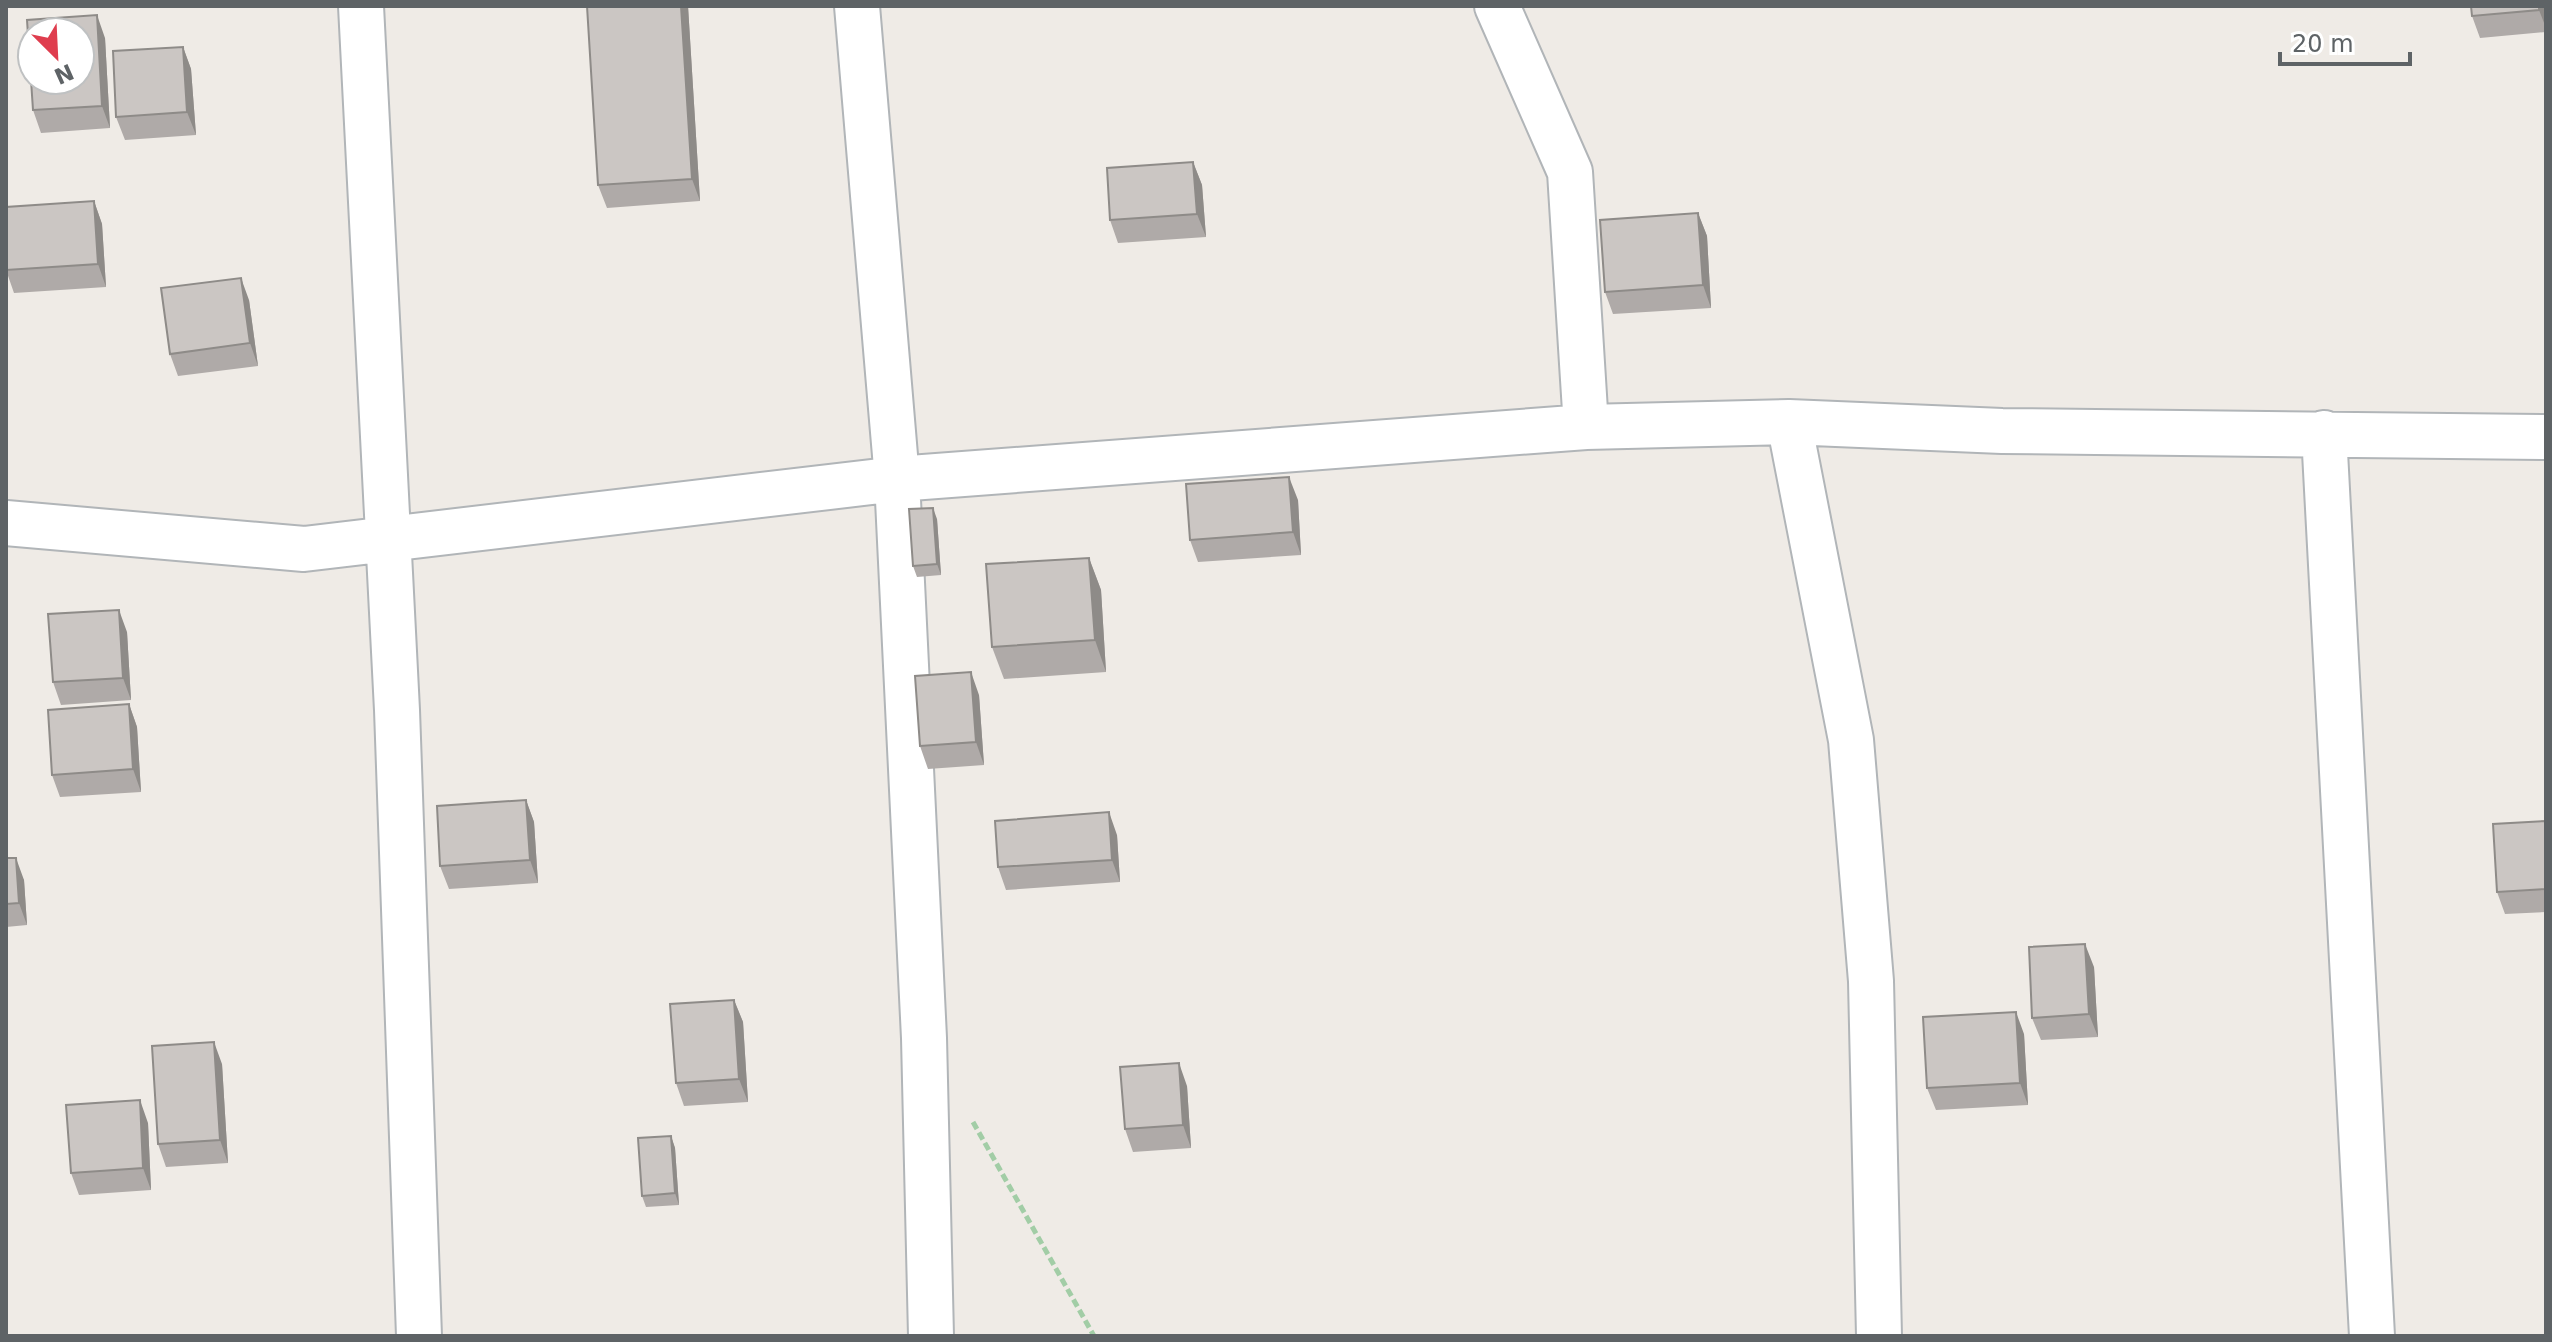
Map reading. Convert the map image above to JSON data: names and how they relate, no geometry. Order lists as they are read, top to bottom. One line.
{"scale_bar":"20 m","north":"bottom right"}
